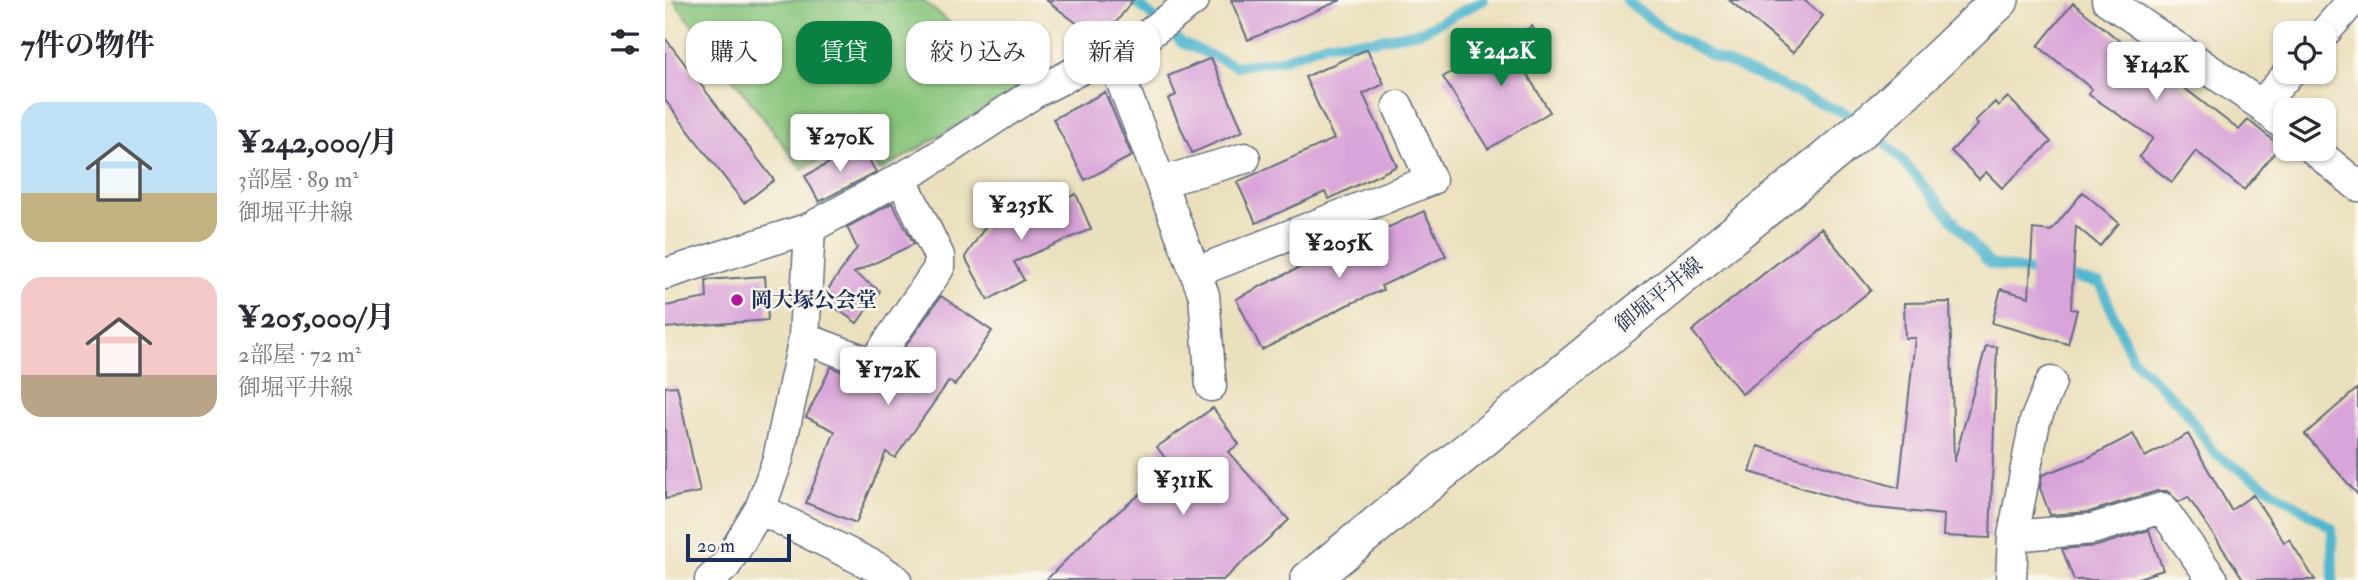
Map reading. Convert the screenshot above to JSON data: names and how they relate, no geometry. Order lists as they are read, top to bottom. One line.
{"streets":{"street":["御堀平井線"]},"places":["岡大塚公会堂"],"scale_bar":"20 m","page":{"heading":"7件の物件","chip":["購入","賃貸","絞り込み","新着"],"price":["¥242K","¥142K","¥270K","¥235K","¥205K","¥172K","¥311K"],"list":[{"name":"¥242,000/月","note":"3部屋 · 89 m² · 御堀平井線"},{"name":"¥205,000/月","note":"2部屋 · 72 m² · 御堀平井線"}],"scale":"20 m"}}
